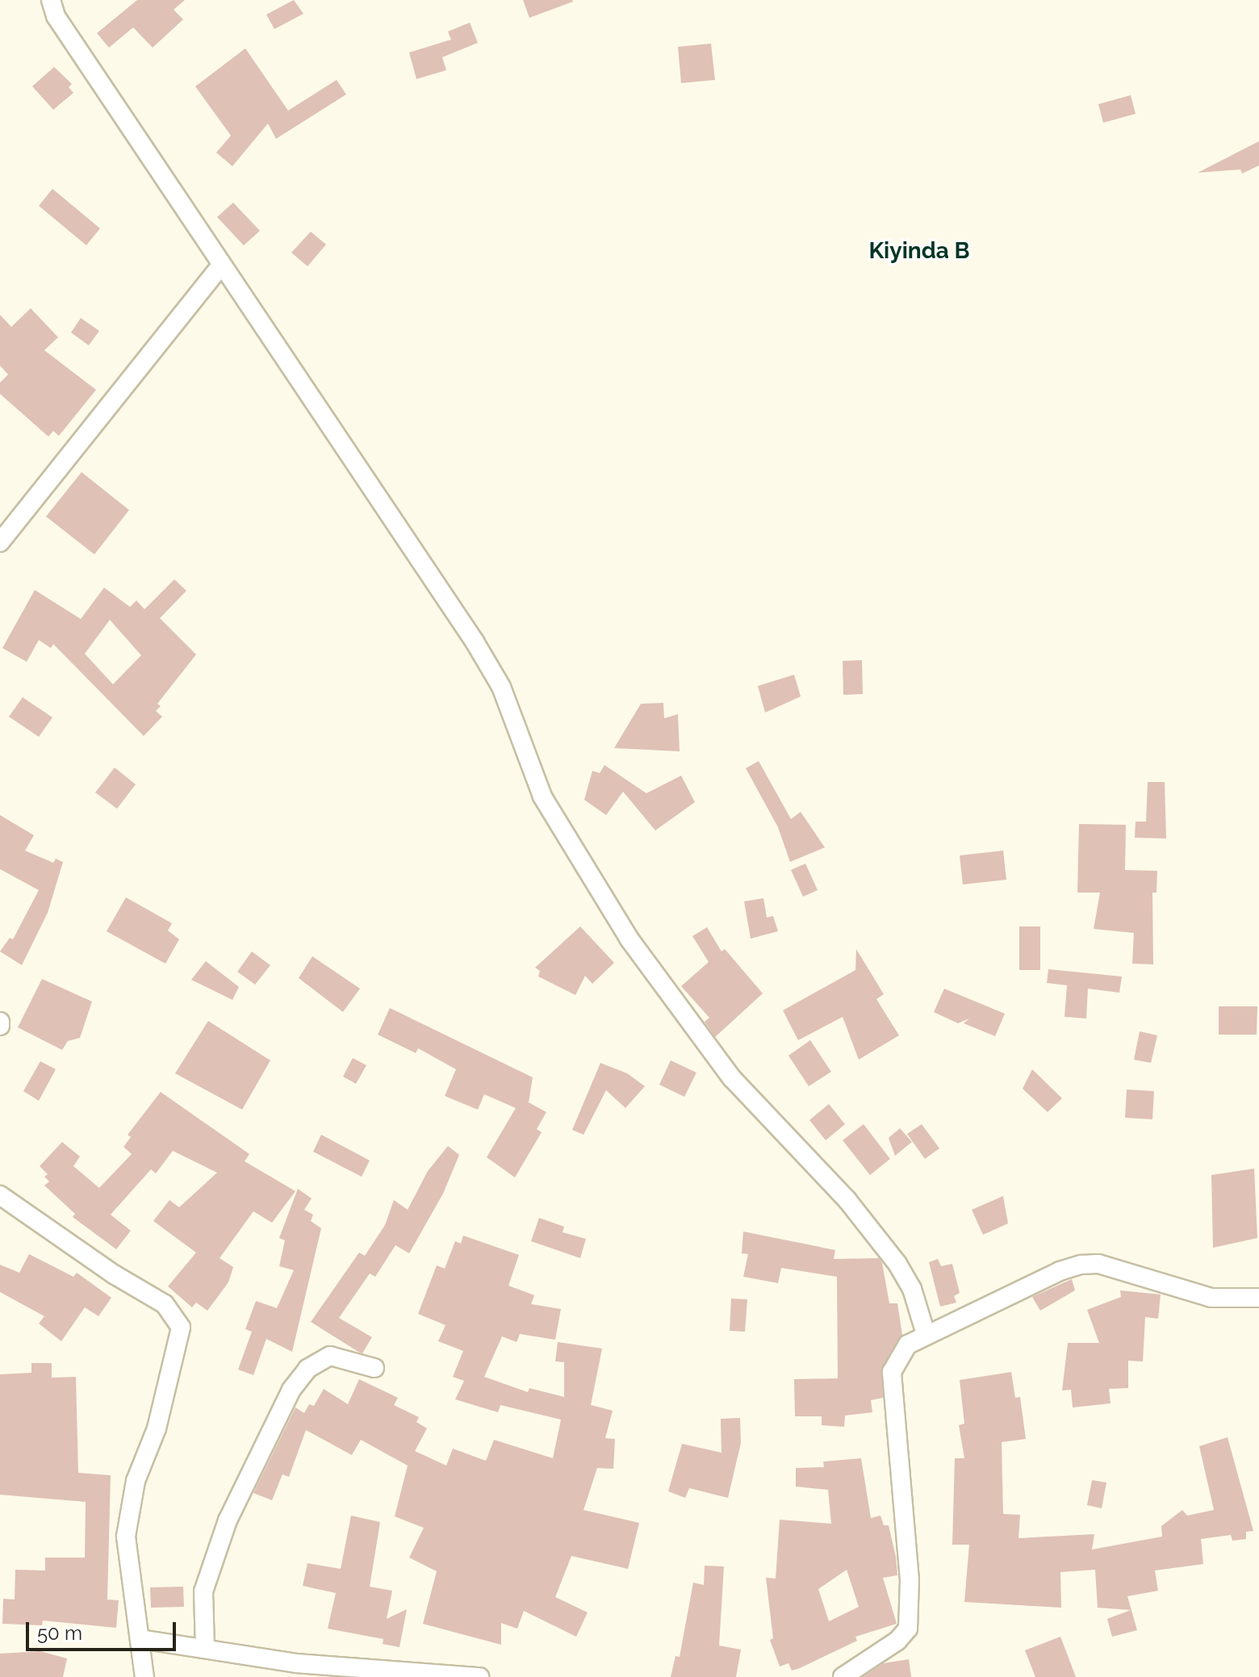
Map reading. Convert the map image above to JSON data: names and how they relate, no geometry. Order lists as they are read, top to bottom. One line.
{"districts":["Kiyinda B"],"scale_bar":"50 m"}
